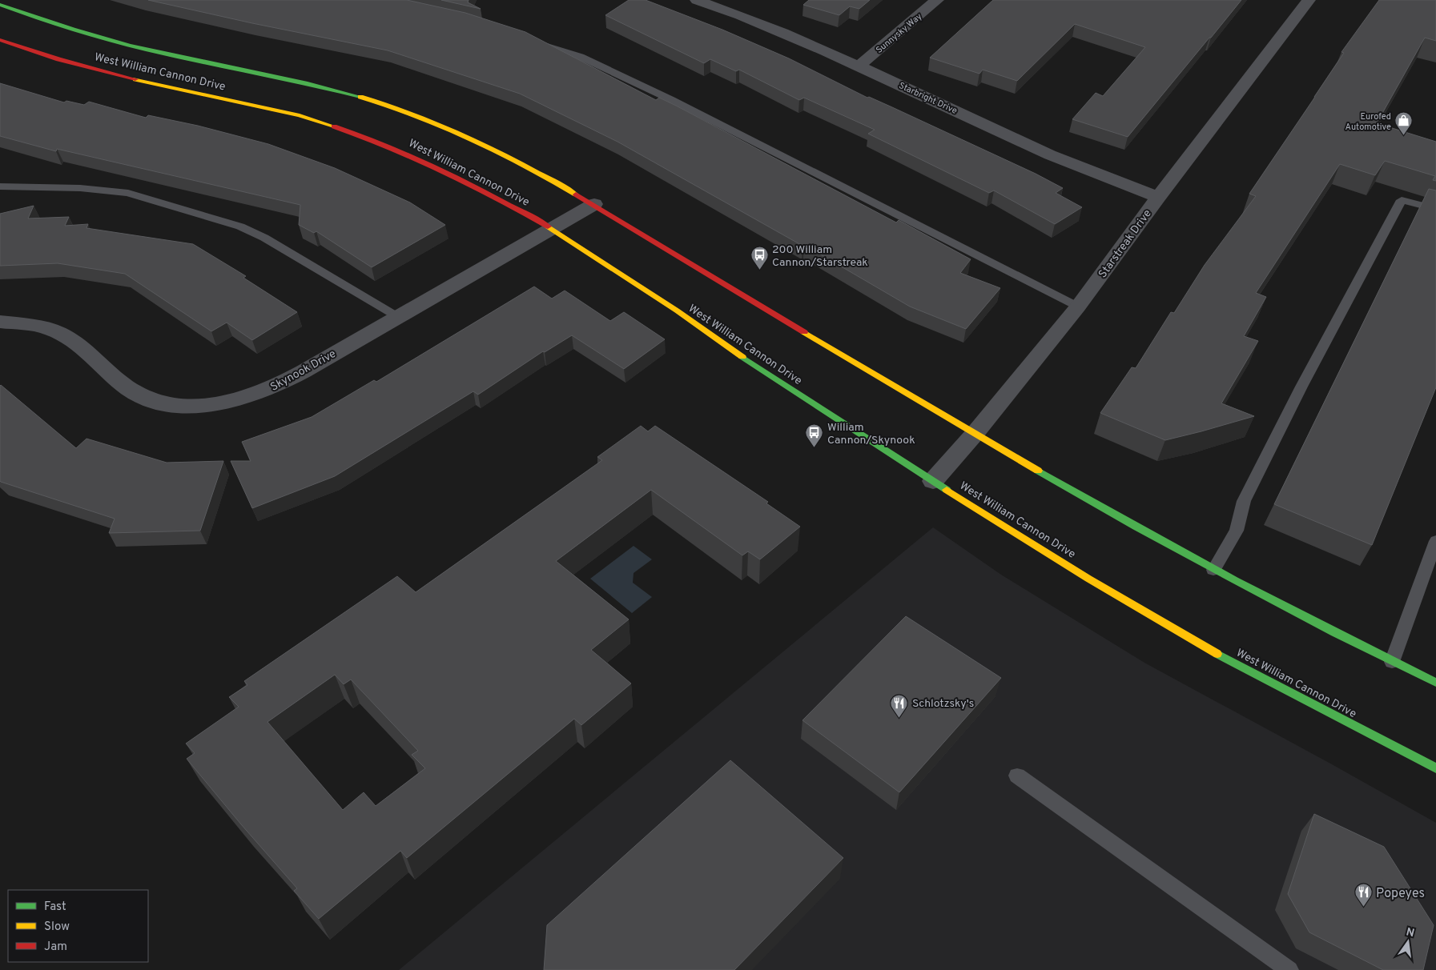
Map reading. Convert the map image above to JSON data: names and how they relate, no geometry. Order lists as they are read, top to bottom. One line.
{"streets":{"main road":["West William Cannon Drive"],"street":["Sunnysky Way","Starbright Drive","Starstreak Drive","Skynook Drive"]},"crossings":[["Sunnysky Way","Starbright Drive"],["West William Cannon Drive","Starstreak Drive"],["West William Cannon Drive","Skynook Drive"],["Starbright Drive","Starstreak Drive"]],"places":{"shop":["Eurofed Automotive"],"bus stop":["200 William Cannon/Starstreak","William Cannon/Skynook"],"restaurant":["Schlotzsky's","Popeyes"]},"legend":["Fast","Slow","Jam"],"north":"top"}
